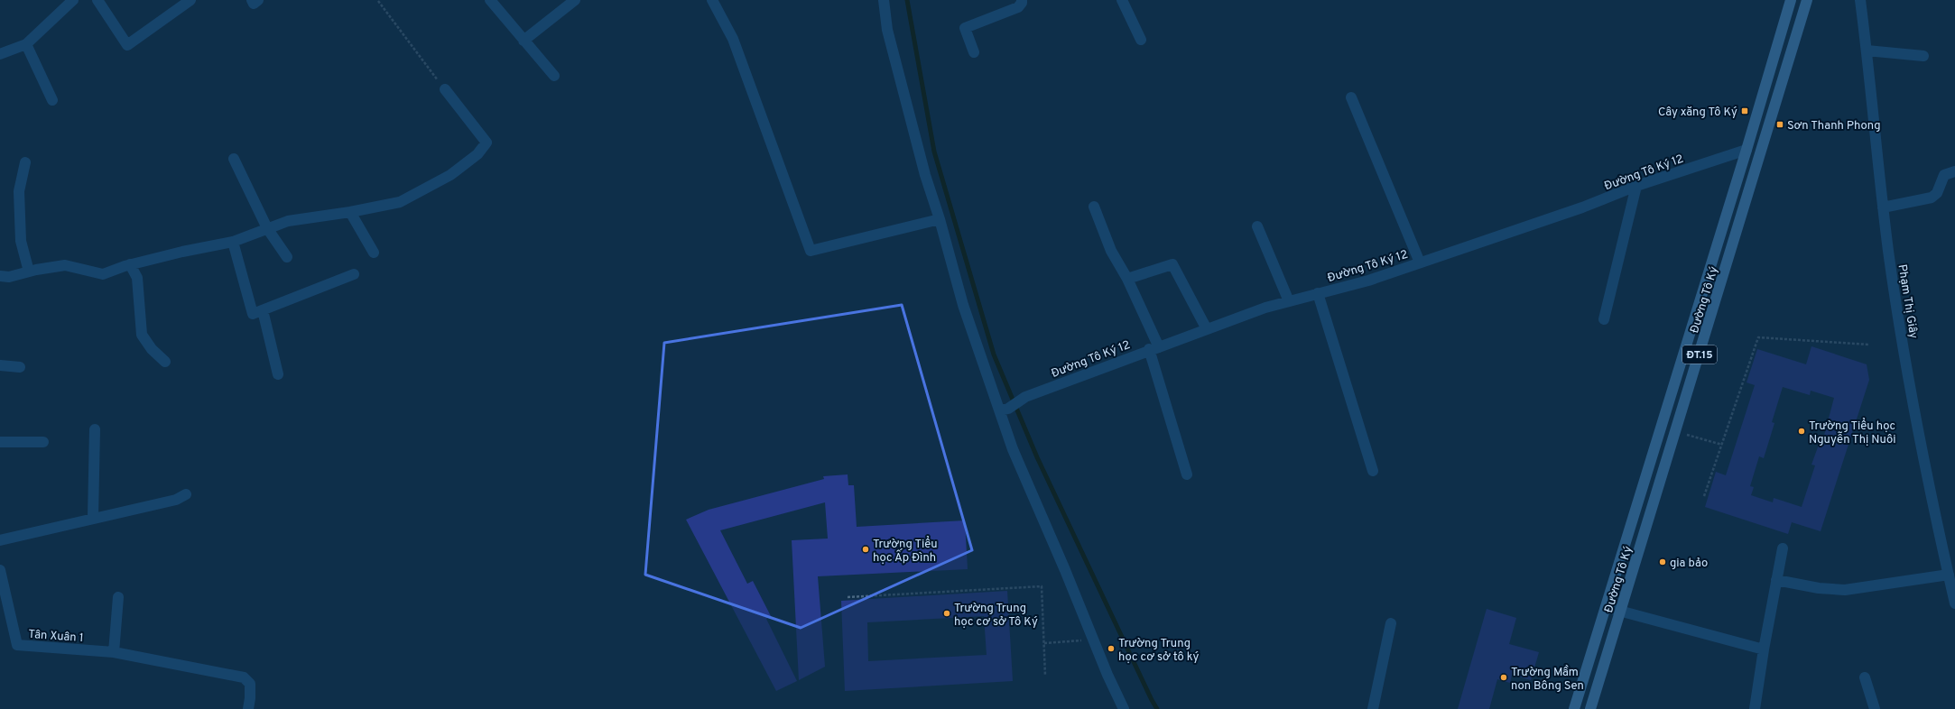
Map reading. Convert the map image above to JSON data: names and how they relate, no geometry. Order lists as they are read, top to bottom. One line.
{"streets":{"main road":["Đường Tô Ký","ĐT.15"],"street":["Đường Tô Ký 12","Phạm Thị Giây","Tân Xuân 1"]},"crossings":[["Đường Tô Ký 12","Đường Tô Ký"]],"places":{"transit":["Cây xăng Tô Ký","Sơn Thanh Phong"],"other":["Trường Tiểu học Nguyễn Thị Nuôi","Trường Tiểu học Ấp Đình","gia bảo","Trường Trung học cơ sở Tô Ký","Trường Trung học cơ sở tô ký","Trường Mầm non Bông Sen"]}}
